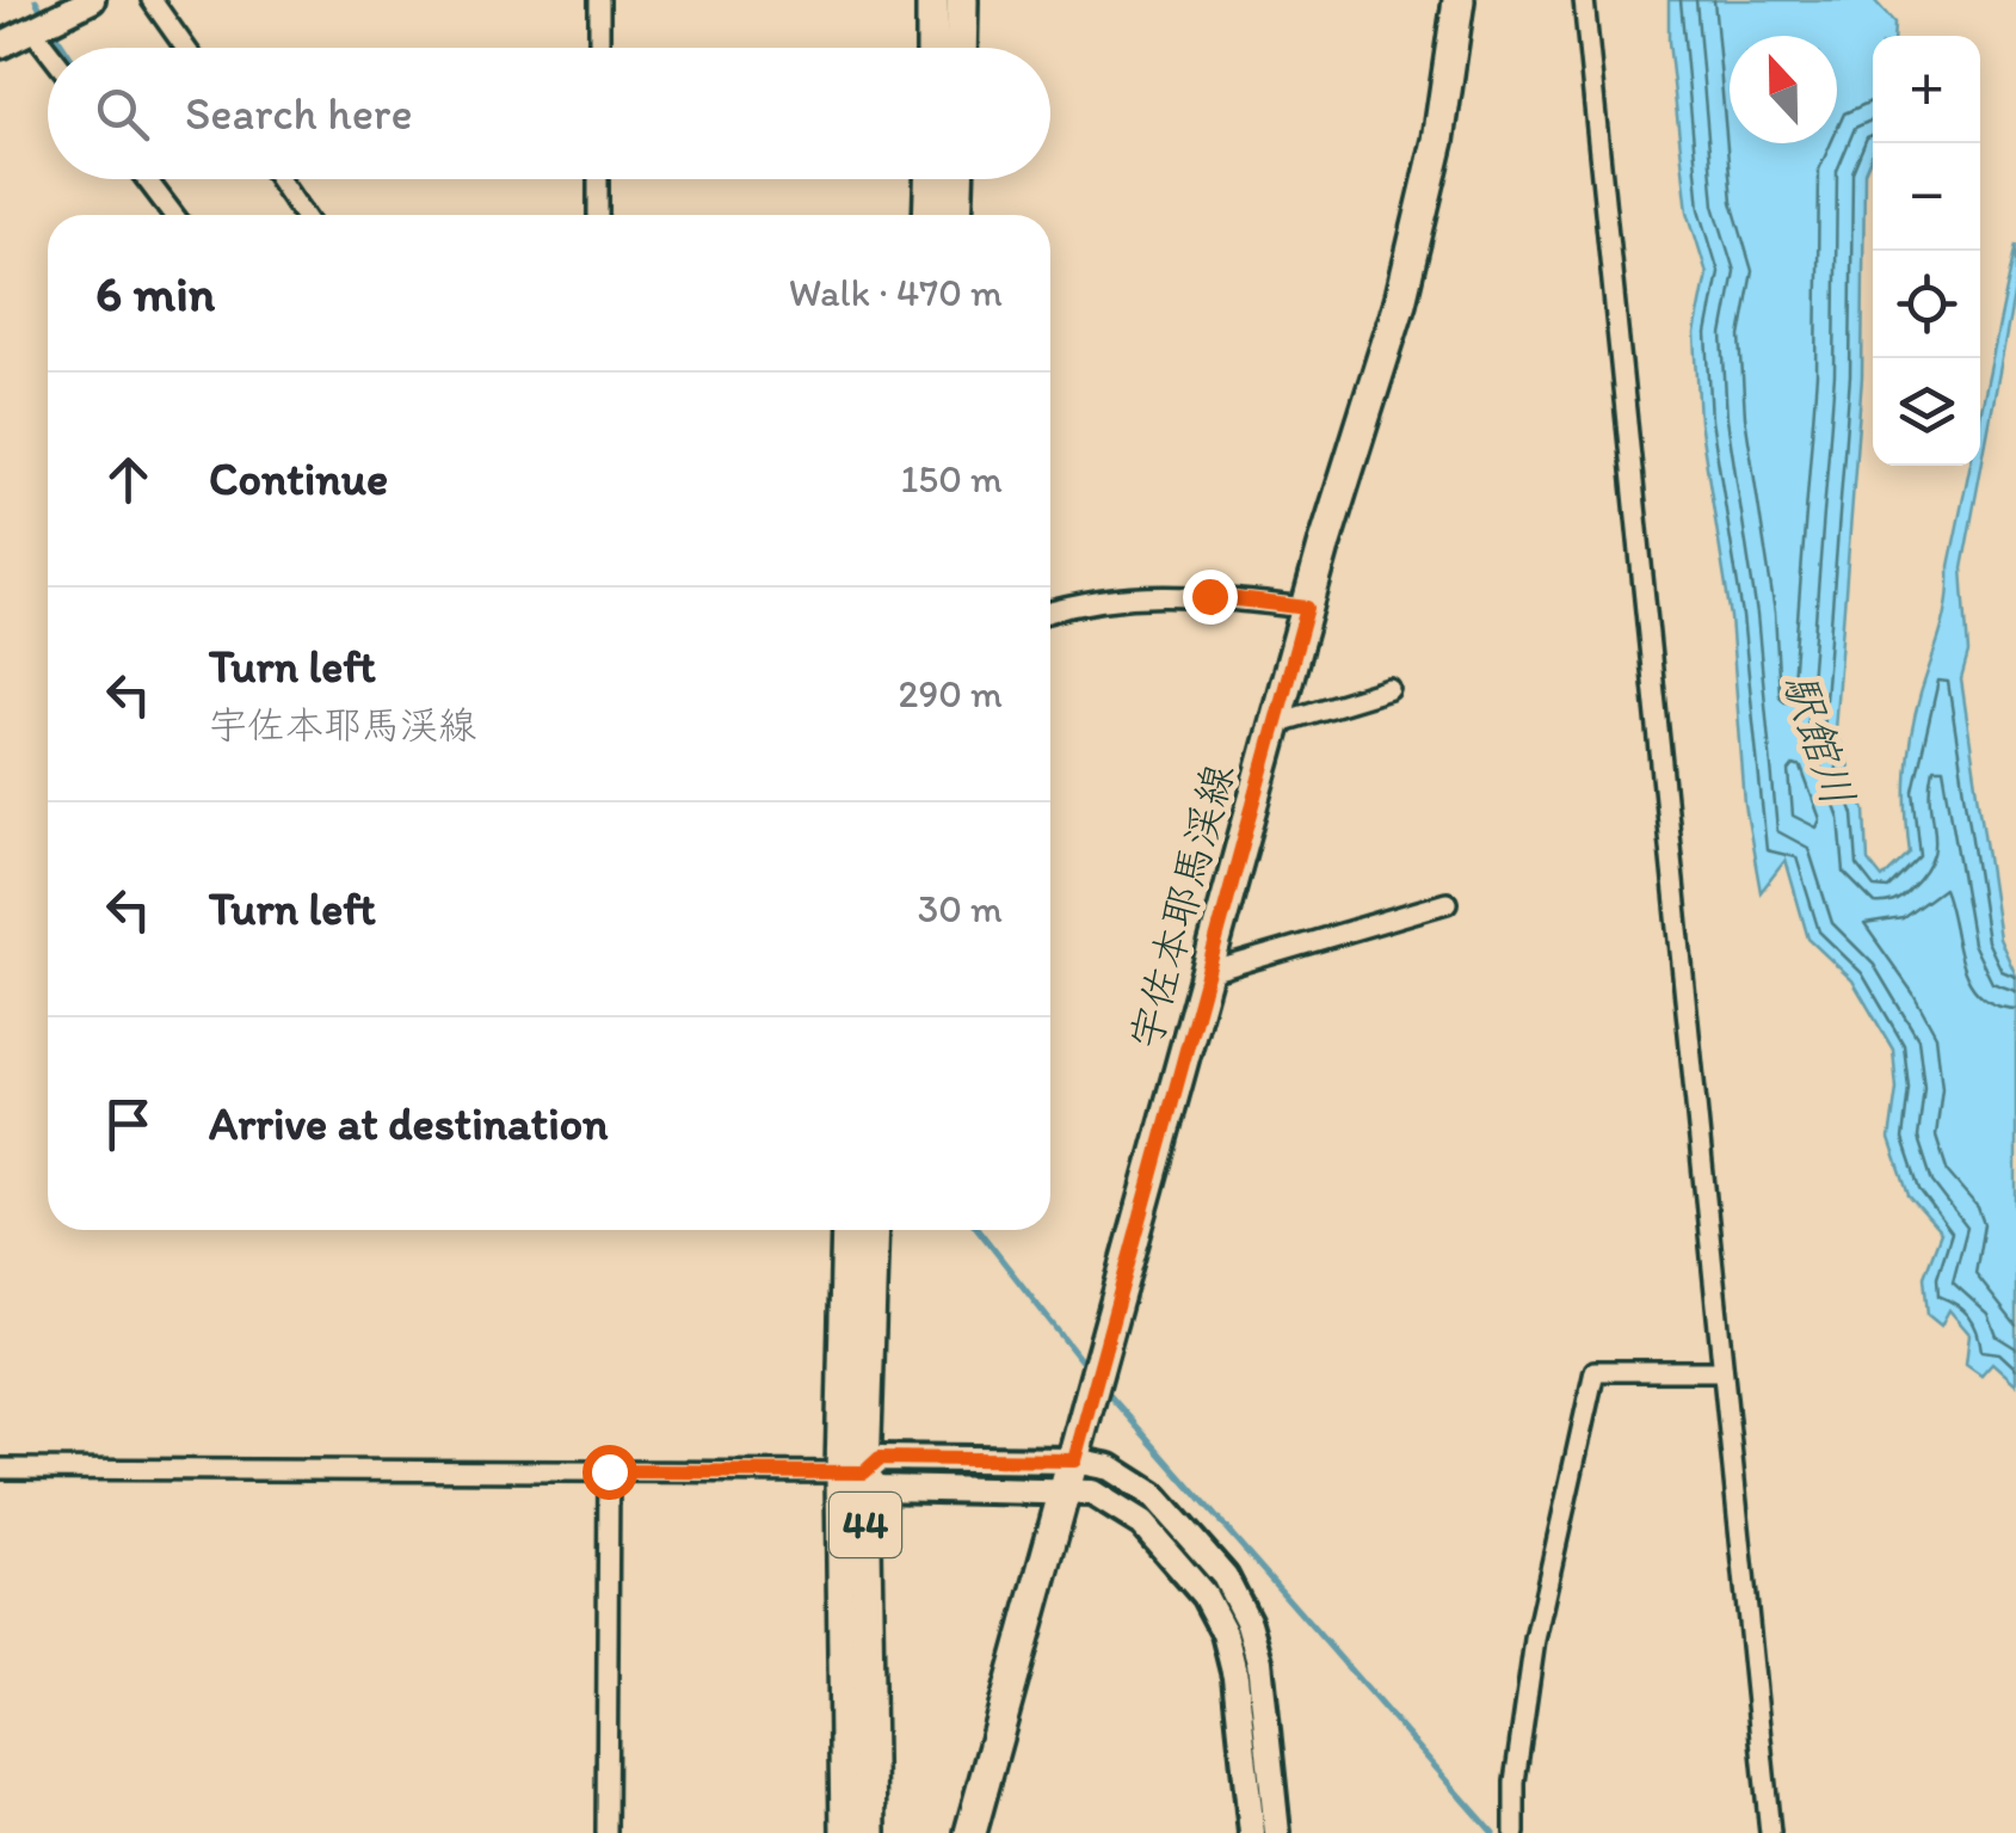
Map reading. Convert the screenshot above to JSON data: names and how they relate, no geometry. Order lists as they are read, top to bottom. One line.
{"streets":{"main road":["宇佐本耶馬渓線","44"]},"water":["駅館川"],"north":"top","page":{"map_buttons":["+","−"],"search":"Search here","heading":["6 min","Walk · 470 m"],"list":[["Continue","150 m"],["Turn left","宇佐本耶馬渓線","290 m"],["Turn left","30 m"],"Arrive at destination"]}}
